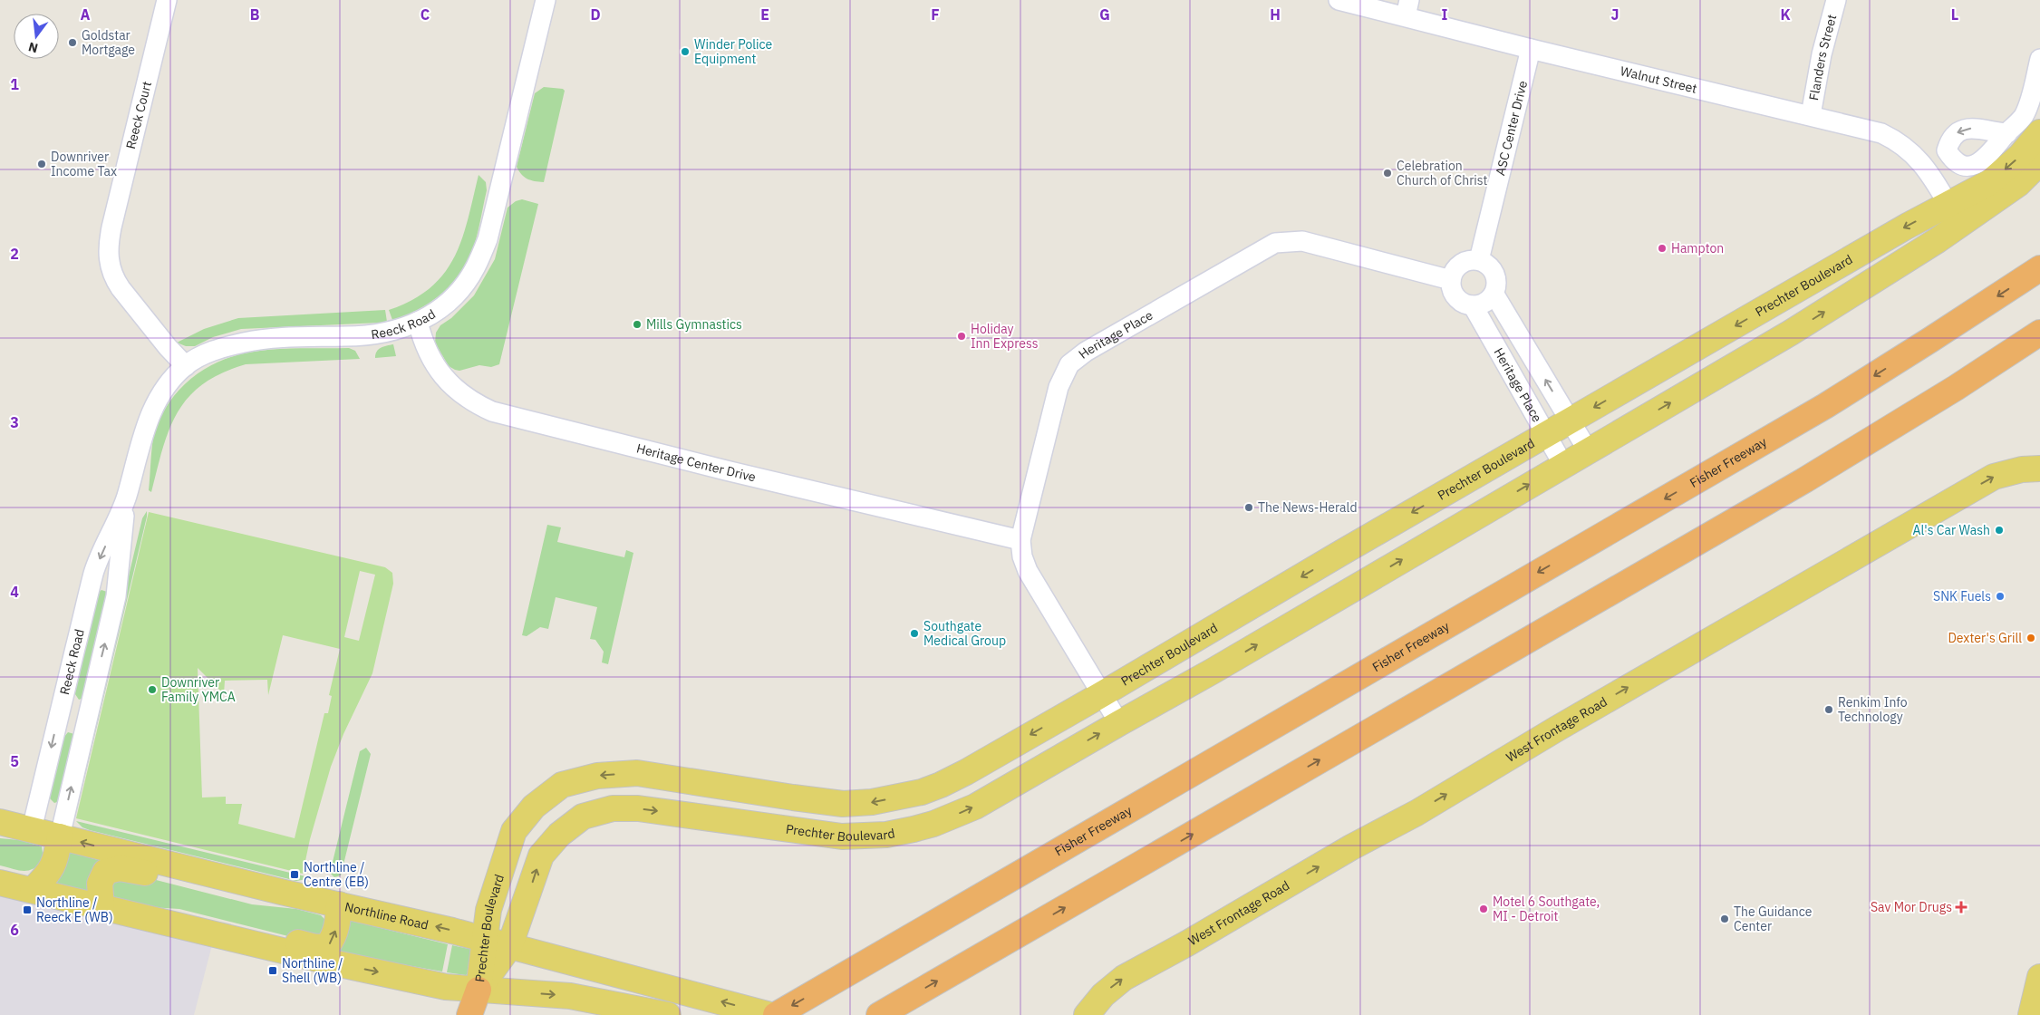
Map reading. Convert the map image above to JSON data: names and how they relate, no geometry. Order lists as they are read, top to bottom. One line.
{"streets":{"highway":["Fisher Freeway"],"main road":["Prechter Boulevard","West Frontage Road","Northline Road"],"street":["Flanders Street","Walnut Street","Reeck Court","ASC Center Drive","Reeck Road","Heritage Place","Heritage Center Drive"]},"crossings":[["Flanders Street","Walnut Street"],["Walnut Street","ASC Center Drive"],["Walnut Street","Prechter Boulevard"],["Reeck Court","Reeck Road"],["ASC Center Drive","Heritage Place"],["Prechter Boulevard","Heritage Place"],["Prechter Boulevard","Northline Road"],["Reeck Road","Heritage Center Drive"],["Reeck Road","Northline Road"],["Heritage Place","Heritage Center Drive"]],"one_way":["West Frontage Road"],"places":{"other":["Goldstar Mortgage","Winder Police Equipment","Downriver Income Tax","Celebration Church of Christ","Hampton","Mills Gymnastics","Holiday Inn Express","The News-Herald","Al's Car Wash","SNK Fuels","Southgate Medical Group","Dexter's Grill","Downriver Family YMCA","Renkim Info Technology","Motel 6 Southgate, MI - Detroit","The Guidance Center"],"transit":["Northline / Centre (EB)","Northline / Reeck E (WB)","Northline / Shell (WB)"],"health":["Sav Mor Drugs"]},"north":"bottom","grid":{"columns":["A","B","C","D","E","F","G","H","I","J","K","L"],"rows":["1","2","3","4","5","6"]}}
